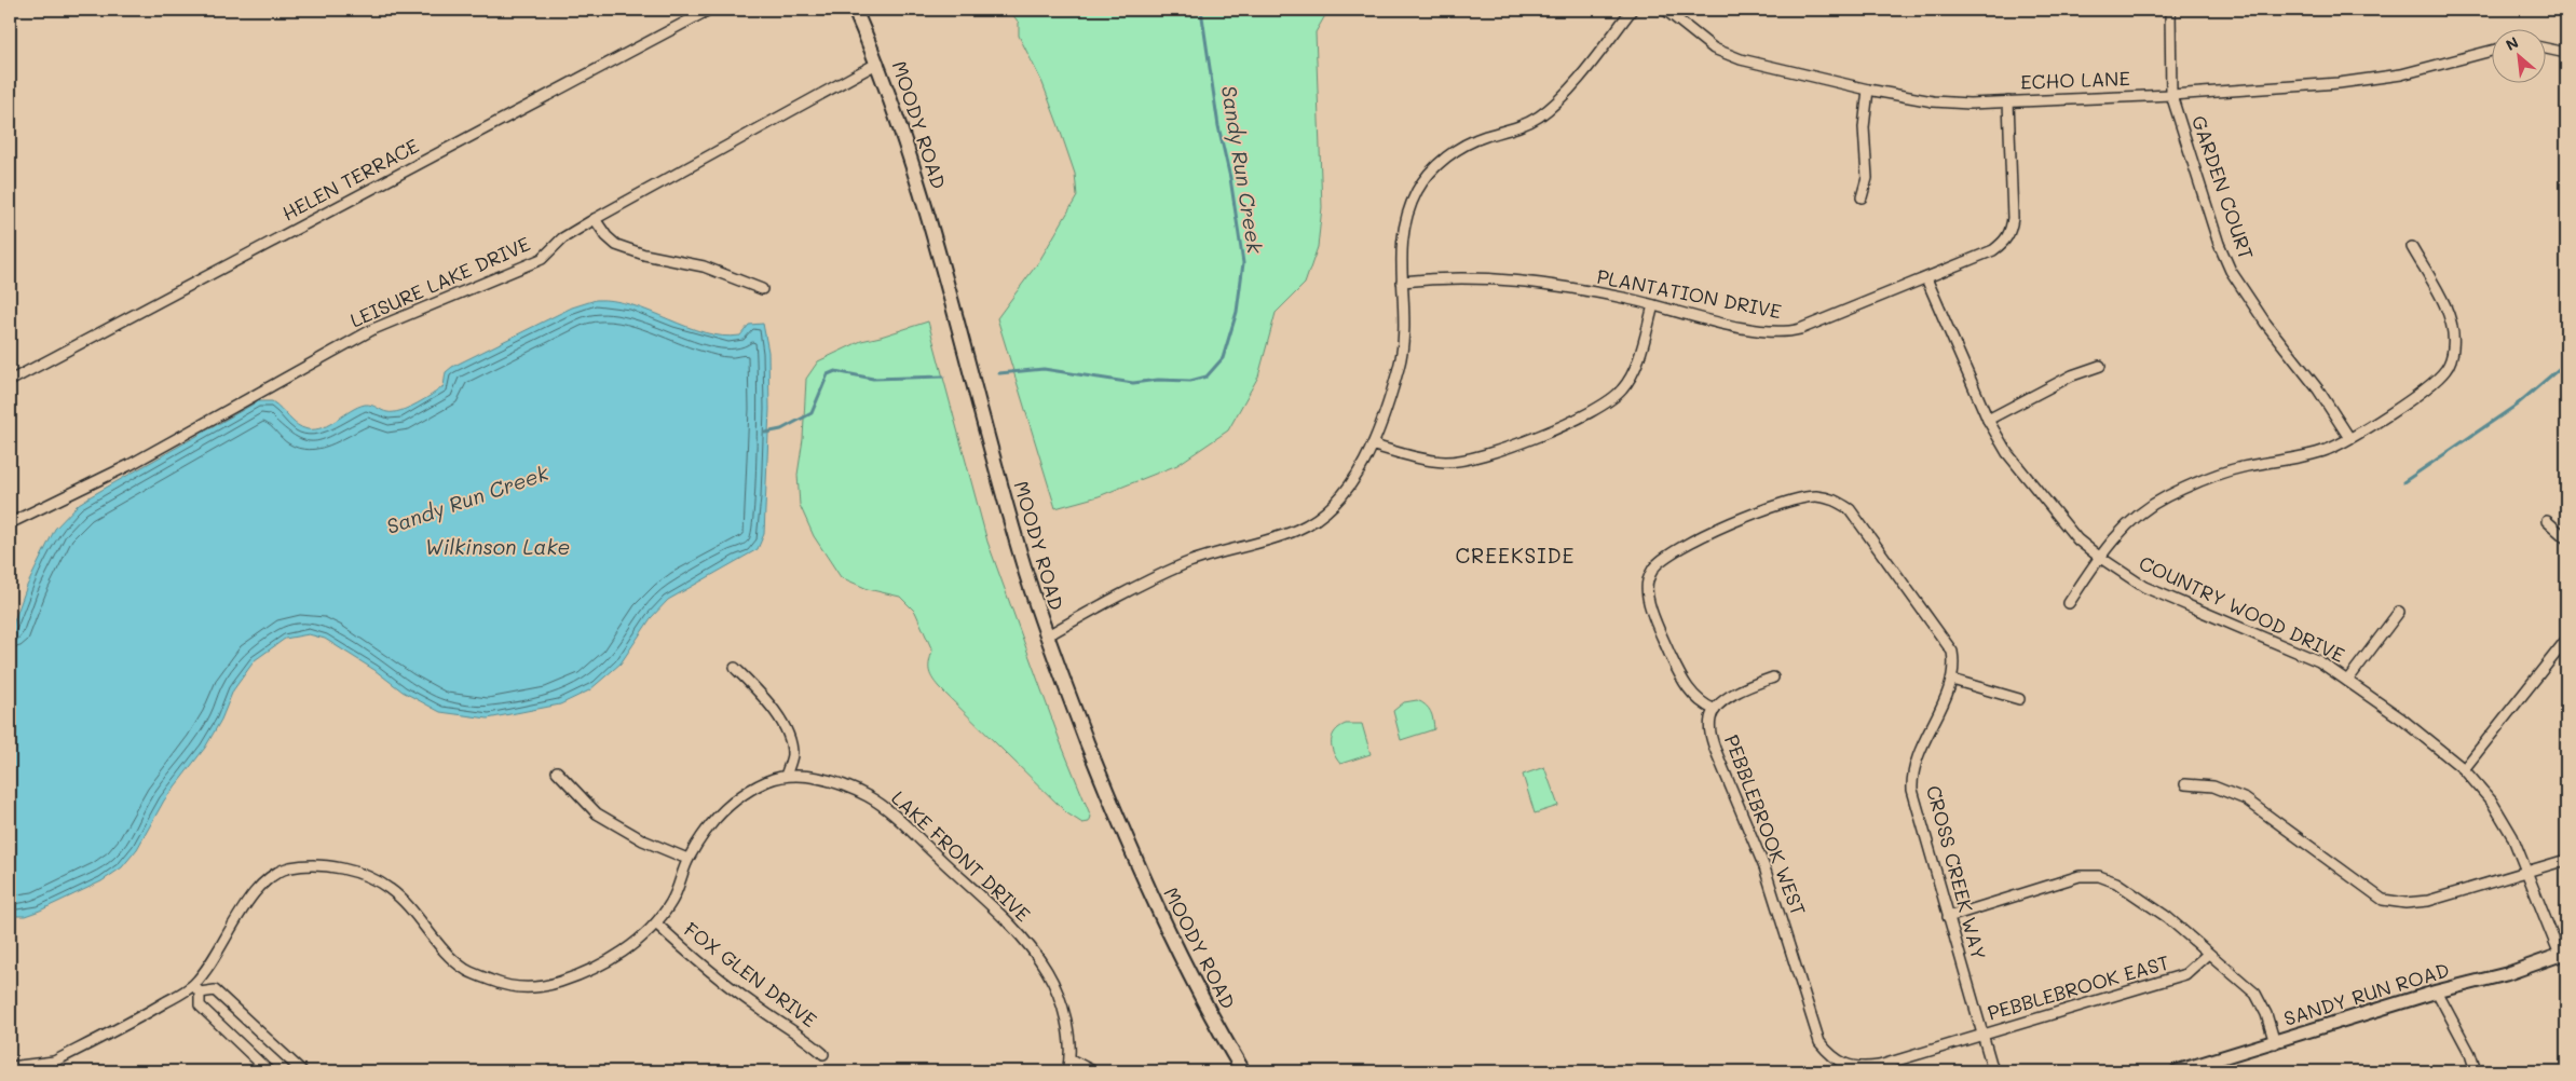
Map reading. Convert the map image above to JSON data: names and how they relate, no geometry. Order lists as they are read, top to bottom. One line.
{"streets":{"main road":["MOODY ROAD"],"street":["ECHO LANE","HELEN TERRACE","GARDEN COURT","LEISURE LAKE DRIVE","PLANTATION DRIVE","COUNTRY WOOD DRIVE","PEBBLEBROOK WEST","LAKE FRONT DRIVE","CROSS CREEK WAY","FOX GLEN DRIVE","PEBBLEBROOK EAST","SANDY RUN ROAD"]},"crossings":[["ECHO LANE","GARDEN COURT"],["ECHO LANE","PLANTATION DRIVE"],["MOODY ROAD","LEISURE LAKE DRIVE"],["PLANTATION DRIVE","COUNTRY WOOD DRIVE"],["COUNTRY WOOD DRIVE","SANDY RUN ROAD"],["PEBBLEBROOK WEST","CROSS CREEK WAY"],["PEBBLEBROOK WEST","PEBBLEBROOK EAST"],["LAKE FRONT DRIVE","FOX GLEN DRIVE"],["CROSS CREEK WAY","PEBBLEBROOK EAST"],["PEBBLEBROOK EAST","SANDY RUN ROAD"]],"districts":["CREEKSIDE"],"water":["Sandy Run Creek","Wilkinson Lake"],"north":"top left"}
